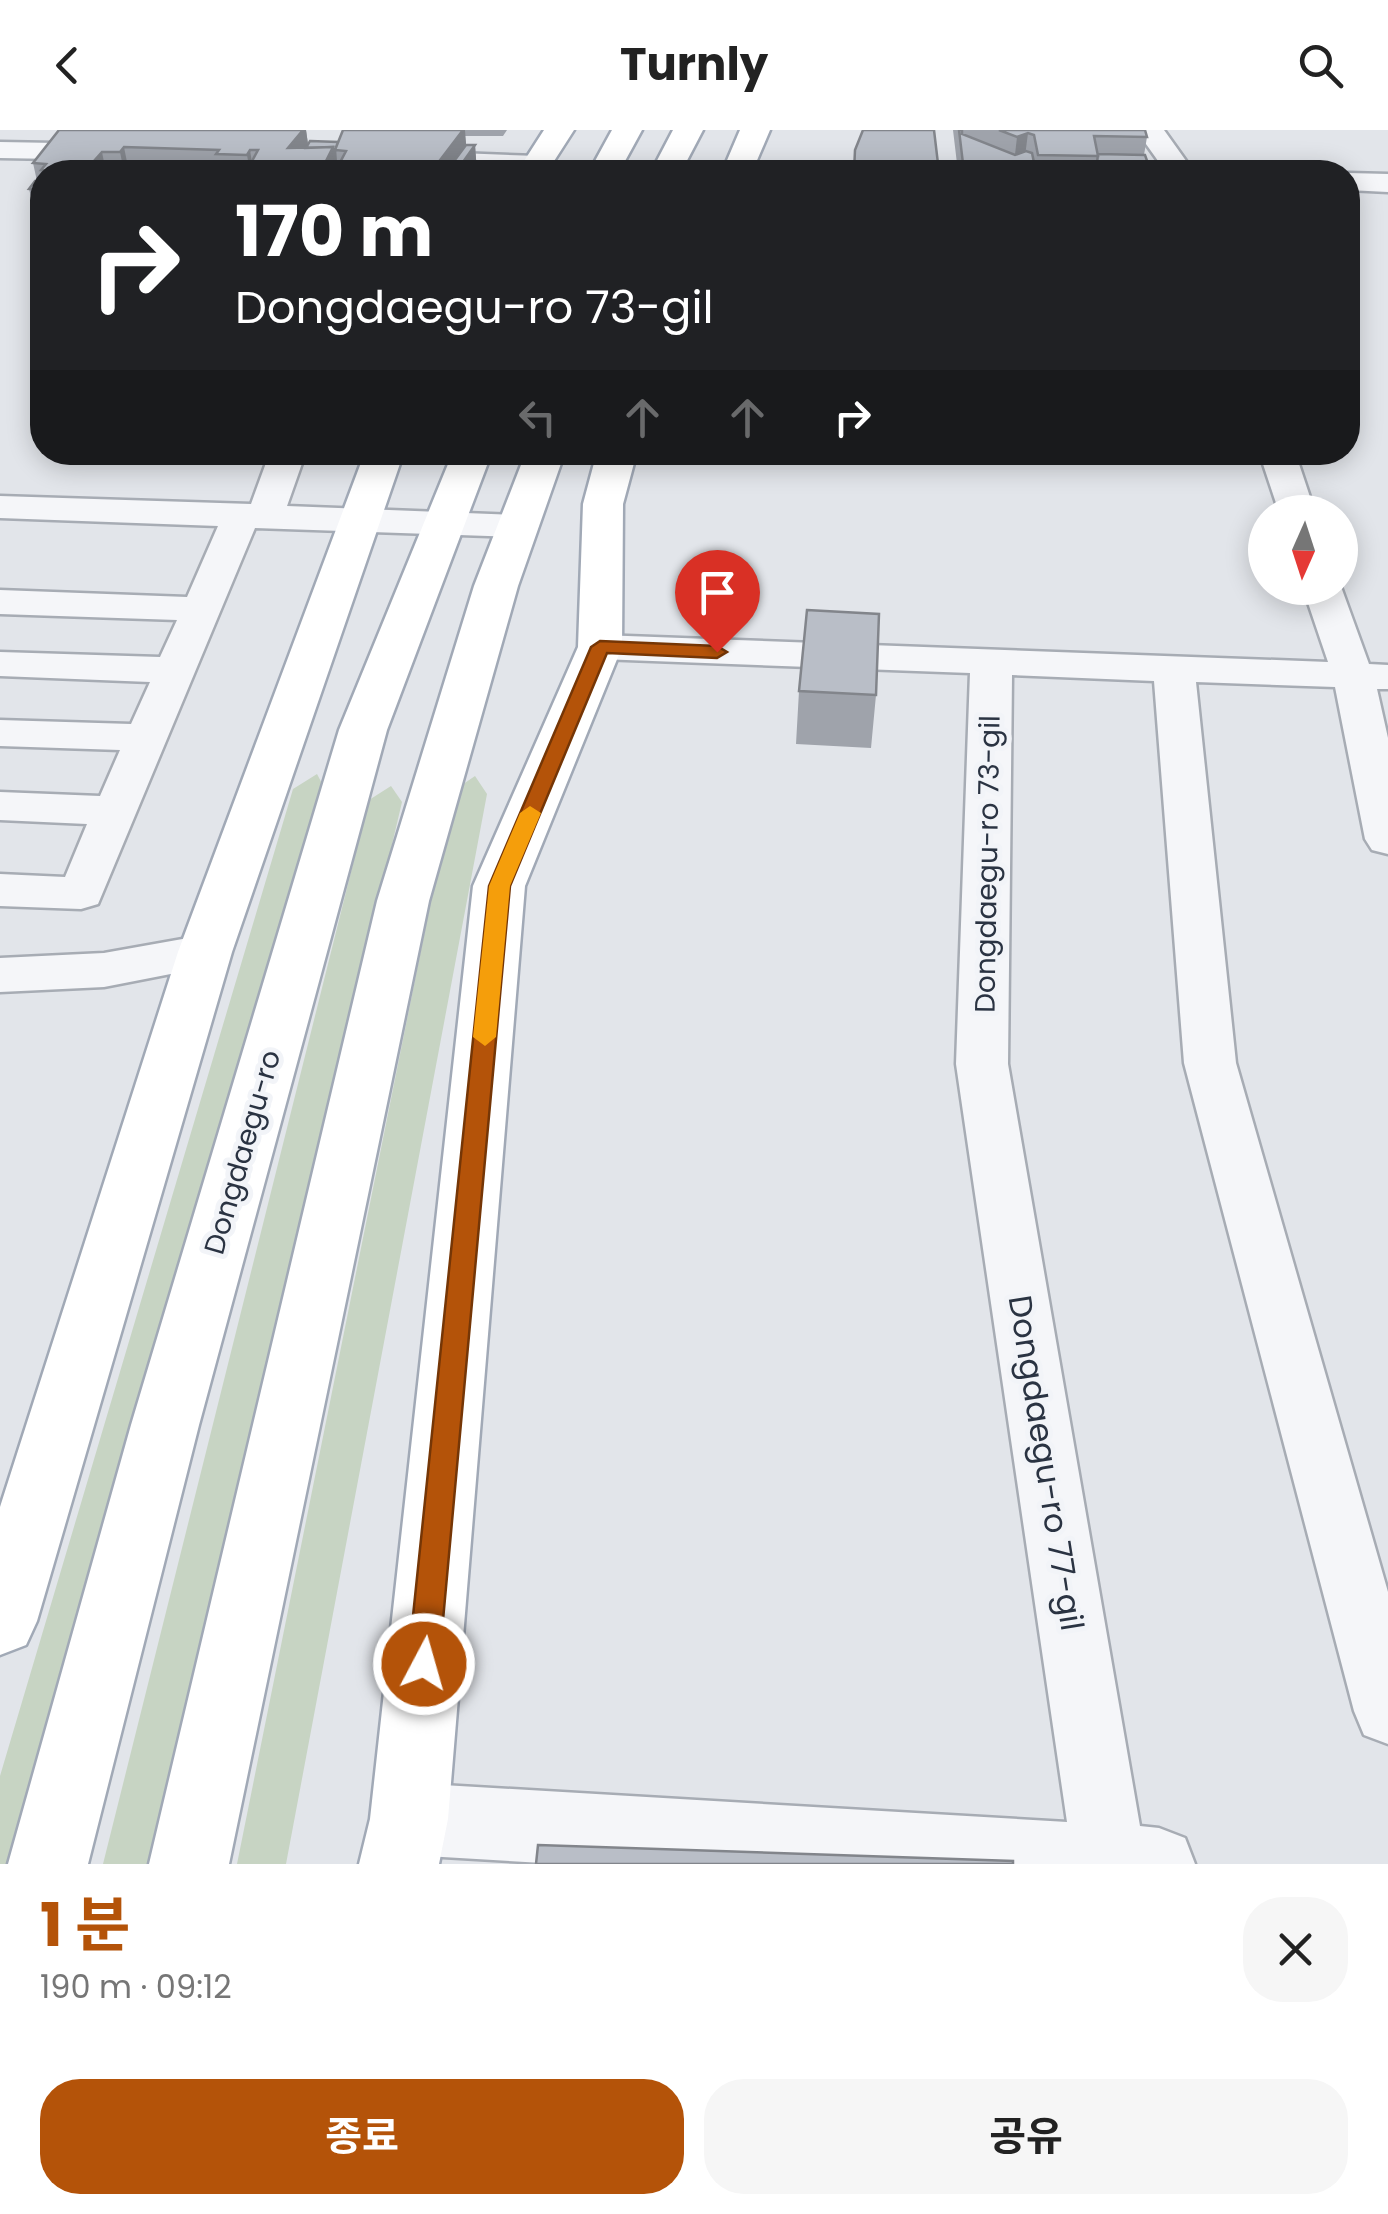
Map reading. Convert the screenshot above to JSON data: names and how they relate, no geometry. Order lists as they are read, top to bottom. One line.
{"streets":{"main road":["Dongdaegu-ro"],"street":["Dongdaegu-ro 73-gil","Dongdaegu-ro 77-gil"]},"crossings":[["Dongdaegu-ro 73-gil","Dongdaegu-ro 77-gil"]],"north":"bottom","page":{"header":"Turnly","turn":["170 m","Dongdaegu-ro 73-gil"],"heading":["1 분","190 m · 09:12"],"buttons":["종료","공유"]}}
